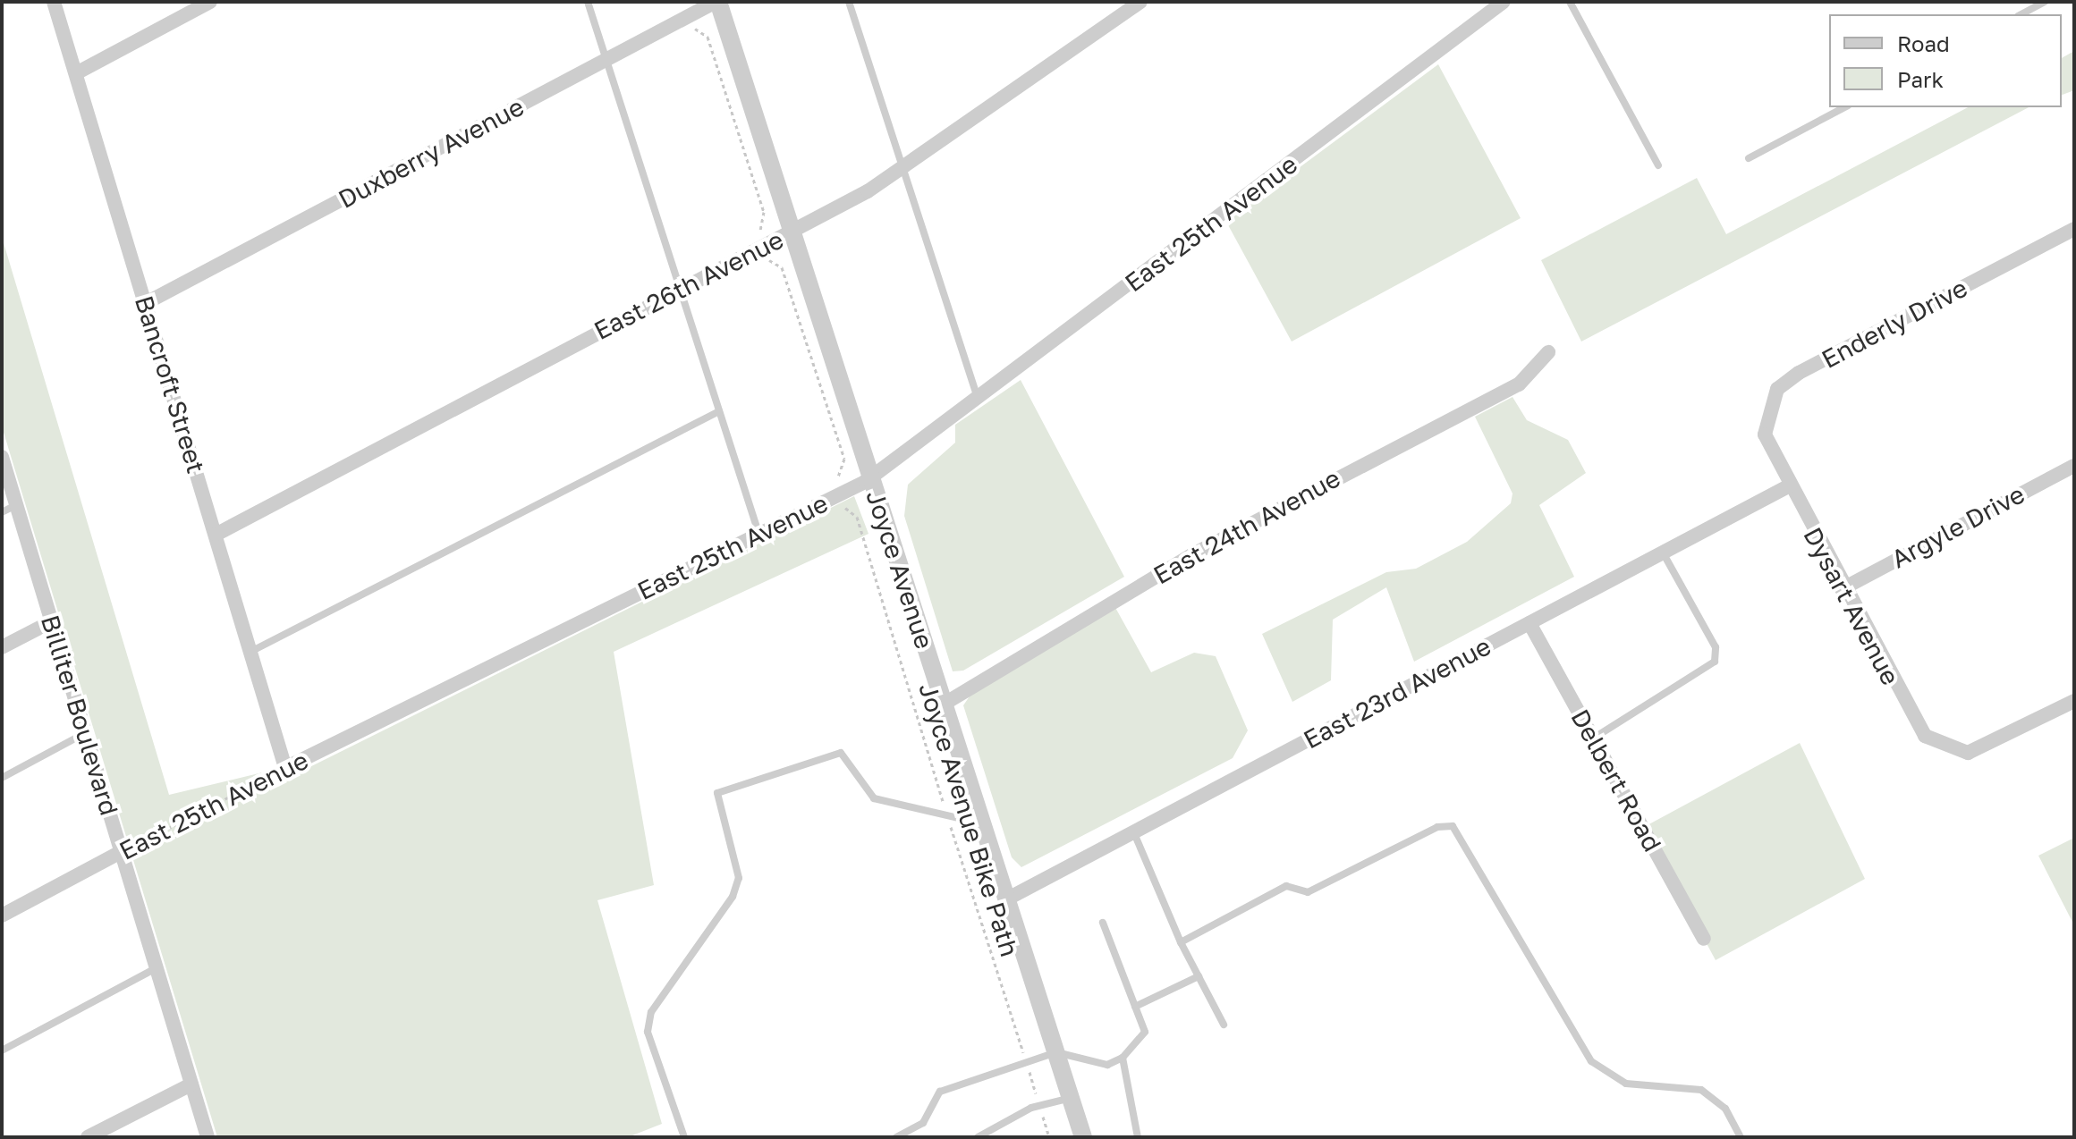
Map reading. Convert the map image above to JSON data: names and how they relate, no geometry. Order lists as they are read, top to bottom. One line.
{"streets":{"street":["Duxberry Avenue","East 25th Avenue","East 26th Avenue","Enderly Drive","Bancroft Street","East 24th Avenue","Argyle Drive","Joyce Avenue","Dysart Avenue","East 23rd Avenue","Billiter Boulevard","Delbert Road"],"path":["Joyce Avenue Bike Path"]},"crossings":[["Duxberry Avenue","Bancroft Street"],["Duxberry Avenue","Joyce Avenue"],["East 25th Avenue","Bancroft Street"],["East 25th Avenue","Joyce Avenue"],["East 25th Avenue","Billiter Boulevard"],["East 25th Avenue","Joyce Avenue Bike Path"],["East 26th Avenue","Bancroft Street"],["East 26th Avenue","Joyce Avenue"],["Enderly Drive","Dysart Avenue"],["East 24th Avenue","Joyce Avenue"],["Argyle Drive","Dysart Avenue"],["Joyce Avenue","East 23rd Avenue"],["Dysart Avenue","East 23rd Avenue"],["East 23rd Avenue","Delbert Road"]],"legend":["Road","Park"]}
